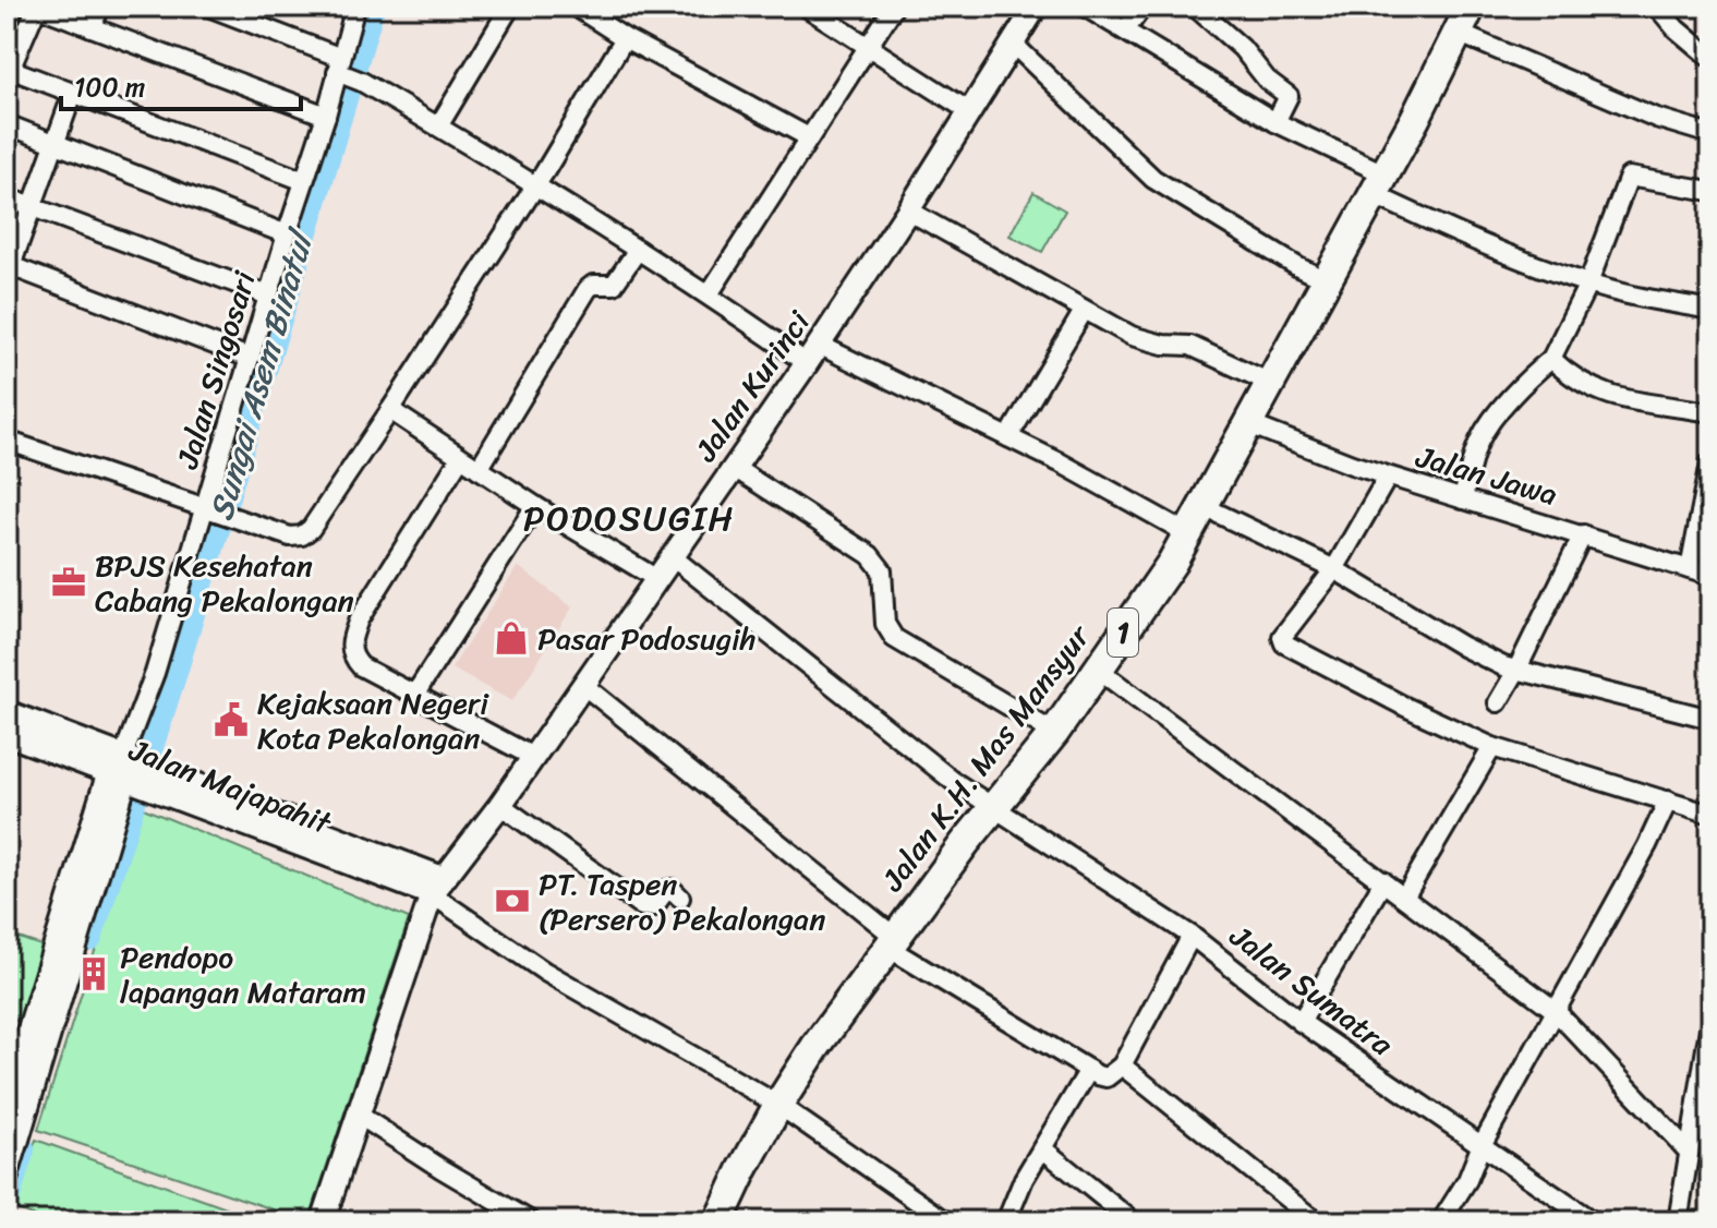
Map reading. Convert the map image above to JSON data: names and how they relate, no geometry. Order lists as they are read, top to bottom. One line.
{"streets":{"highway":["1","Jalan K.H. Mas Mansyur"],"street":["Jalan Singosari","Jalan Kurinci","Jalan Jawa","Jalan Majapahit","Jalan Sumatra"]},"crossings":[["Jalan Singosari","Jalan Majapahit"],["Jalan Kurinci","Jalan Majapahit"],["Jalan Kurinci","Jalan Sumatra"],["Jalan Jawa","Jalan K.H. Mas Mansyur"],["Jalan K.H. Mas Mansyur","Jalan Sumatra"]],"districts":["PODOSUGIH"],"water":["Sungai Asem Binatul"],"places":{"office":["BPJS Kesehatan Cabang Pekalongan"],"shop":["Pasar Podosugih"],"public building":["Kejaksaan Negeri Kota Pekalongan"],"bank":["PT. Taspen (Persero) Pekalongan"],"building":["Pendopo lapangan Mataram"]},"scale_bar":"100 m"}
